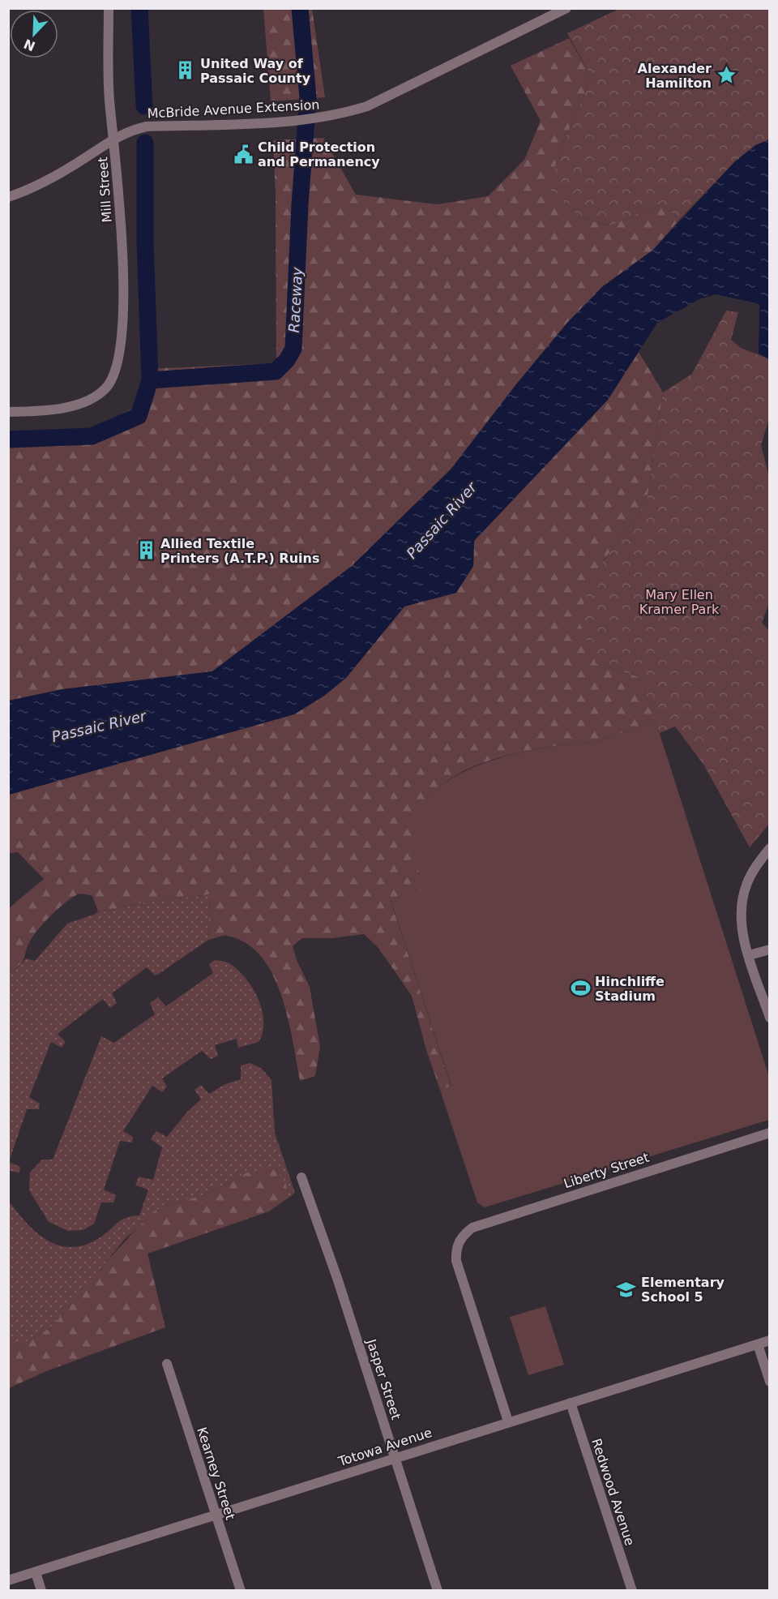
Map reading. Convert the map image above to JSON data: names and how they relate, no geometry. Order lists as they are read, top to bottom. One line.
{"streets":{"street":["McBride Avenue Extension","Mill Street","Liberty Street","Jasper Street","Totowa Avenue","Kearney Street","Redwood Avenue"]},"crossings":[["McBride Avenue Extension","Mill Street"],["Liberty Street","Totowa Avenue"],["Jasper Street","Totowa Avenue"],["Totowa Avenue","Kearney Street"],["Totowa Avenue","Redwood Avenue"]],"water":["Raceway","Passaic River"],"parks":["Mary Ellen Kramer Park"],"places":{"building":["United Way of Passaic County","Allied Textile Printers (A.T.P.) Ruins"],"place":["Alexander Hamilton"],"public building":["Child Protection and Permanency"],"sports":["Hinchliffe Stadium"],"school or university":["Elementary School 5"]},"north":"bottom left"}
